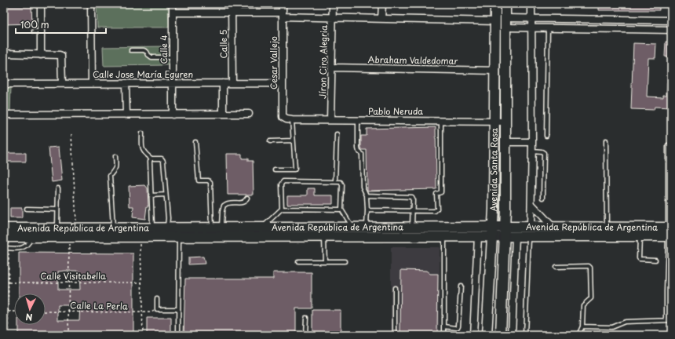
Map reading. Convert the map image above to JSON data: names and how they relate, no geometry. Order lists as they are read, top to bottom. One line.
{"streets":{"main road":["Avenida Santa Rosa","Avenida República de Argentina"],"street":["Calle 5","Calle 4","Abraham Valdedomar","Jíron Ciro Alegria","Cesar Vallejo","Calle Jose María Eguren","Pablo Neruda"],"path":["Calle Visitabella","Calle La Perla"]},"crossings":[["Calle 5","Calle Jose María Eguren"],["Calle 4","Calle Jose María Eguren"],["Abraham Valdedomar","Jíron Ciro Alegria"],["Abraham Valdedomar","Avenida Santa Rosa"],["Jíron Ciro Alegria","Pablo Neruda"],["Cesar Vallejo","Calle Jose María Eguren"],["Cesar Vallejo","Pablo Neruda"],["Pablo Neruda","Avenida Santa Rosa"],["Avenida Santa Rosa","Avenida República de Argentina"]],"scale_bar":"100 m","north":"bottom"}
